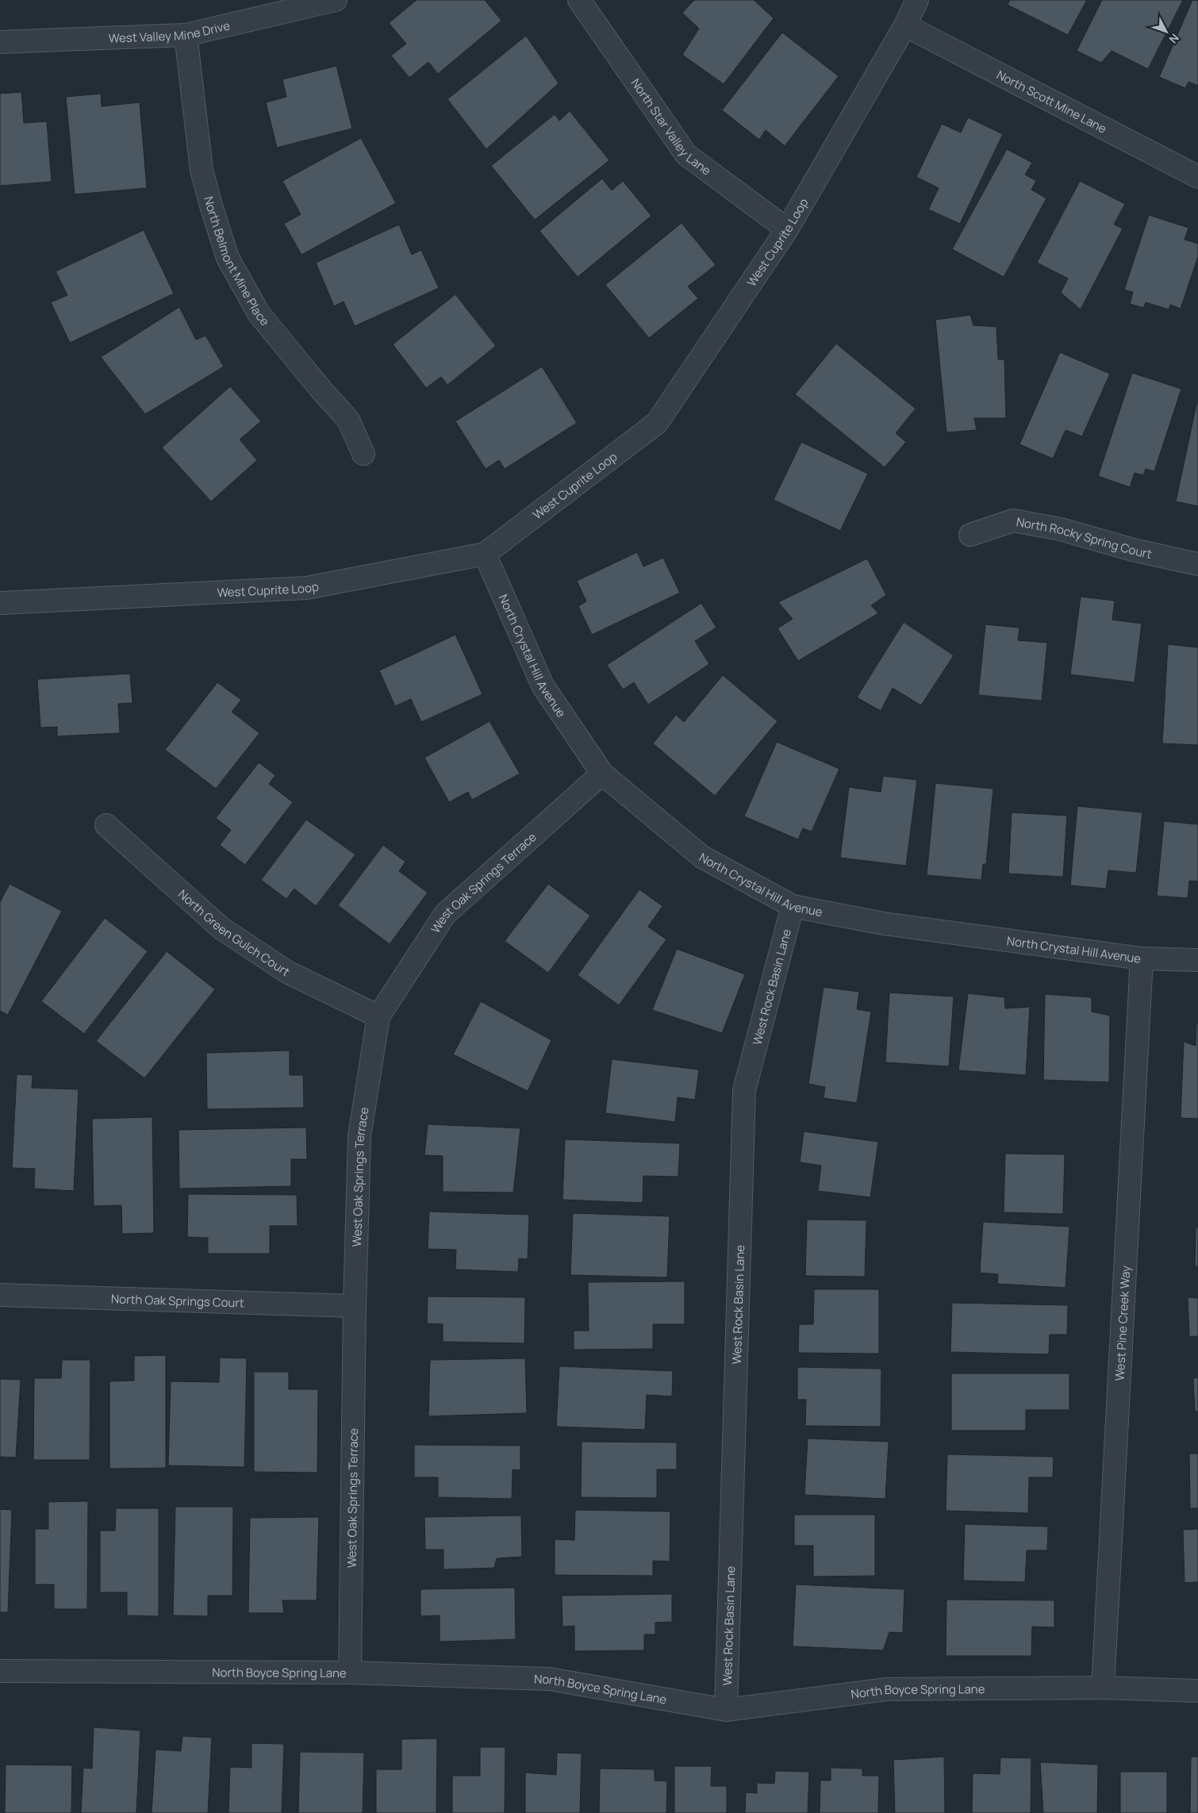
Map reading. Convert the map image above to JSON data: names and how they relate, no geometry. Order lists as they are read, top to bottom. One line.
{"streets":{"street":["West Valley Mine Drive","North Scott Mine Lane","North Star Valley Lane","West Cuprite Loop","North Belmont Mine Place","North Rocky Spring Court","North Crystal Hill Avenue","West Oak Springs Terrace","North Green Gulch Court","West Rock Basin Lane","North Oak Springs Court","West Pine Creek Way","North Boyce Spring Lane"]},"crossings":[["West Valley Mine Drive","North Belmont Mine Place"],["North Scott Mine Lane","West Cuprite Loop"],["North Star Valley Lane","West Cuprite Loop"],["West Cuprite Loop","North Crystal Hill Avenue"],["North Crystal Hill Avenue","West Oak Springs Terrace"],["North Crystal Hill Avenue","West Rock Basin Lane"],["North Crystal Hill Avenue","West Pine Creek Way"],["West Oak Springs Terrace","North Green Gulch Court"],["West Oak Springs Terrace","North Oak Springs Court"],["West Oak Springs Terrace","North Boyce Spring Lane"],["West Rock Basin Lane","North Boyce Spring Lane"],["West Pine Creek Way","North Boyce Spring Lane"]],"north":"bottom right"}
